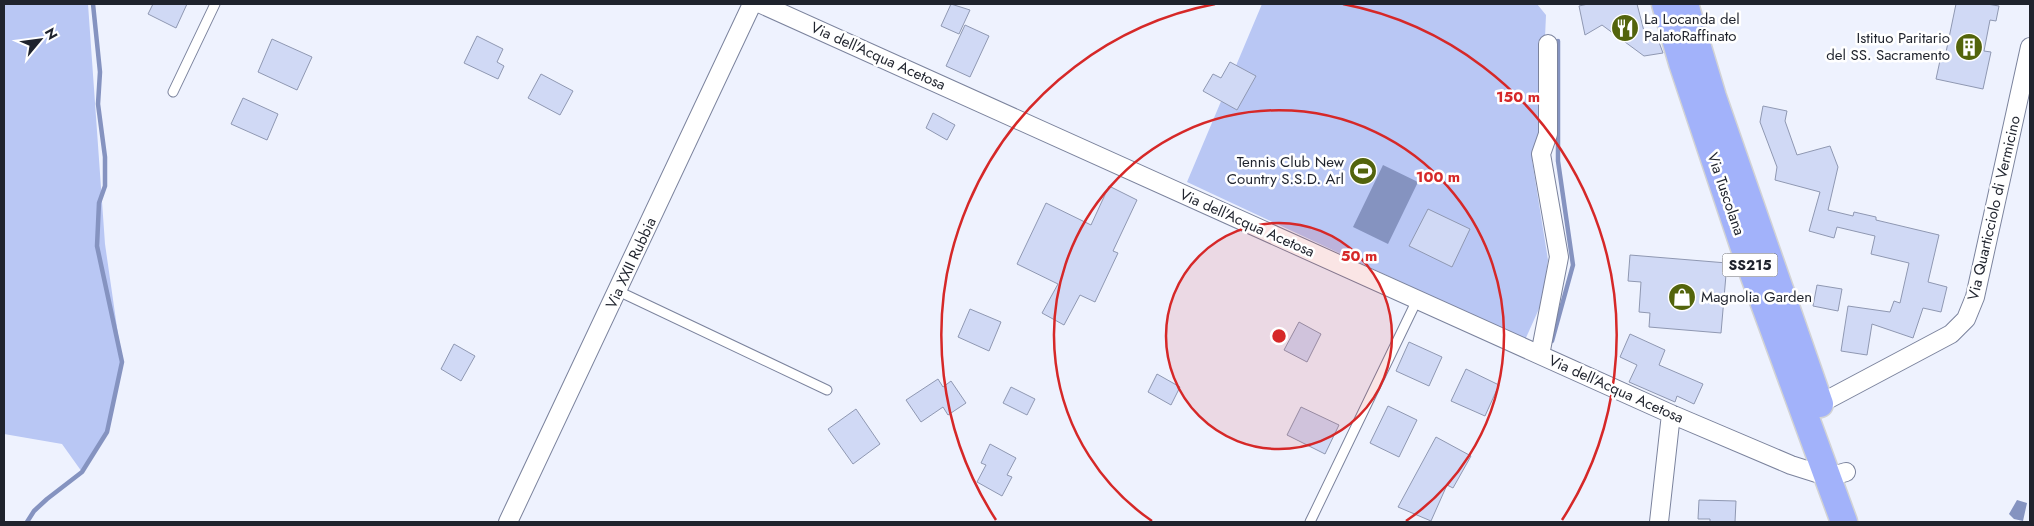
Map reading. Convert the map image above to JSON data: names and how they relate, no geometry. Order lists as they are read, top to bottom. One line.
{"streets":{"main road":["Via Tuscolana","SS215"],"street":["Via dell'Acqua Acetosa","Via Quarticciolo di Vermicino","Via XXII Rubbia"]},"crossings":[["Via dell'Acqua Acetosa","Via Tuscolana"],["Via Tuscolana","Via Quarticciolo di Vermicino"]],"places":{"restaurant":["La Locanda del PalatoRaffinato"],"building":["Istituo Paritario del SS. Sacramento"],"sports":["Tennis Club New Country S.S.D. Arl"],"shop":["Magnolia Garden"]},"north":"top right","rings":["150 m","100 m","50 m"]}
